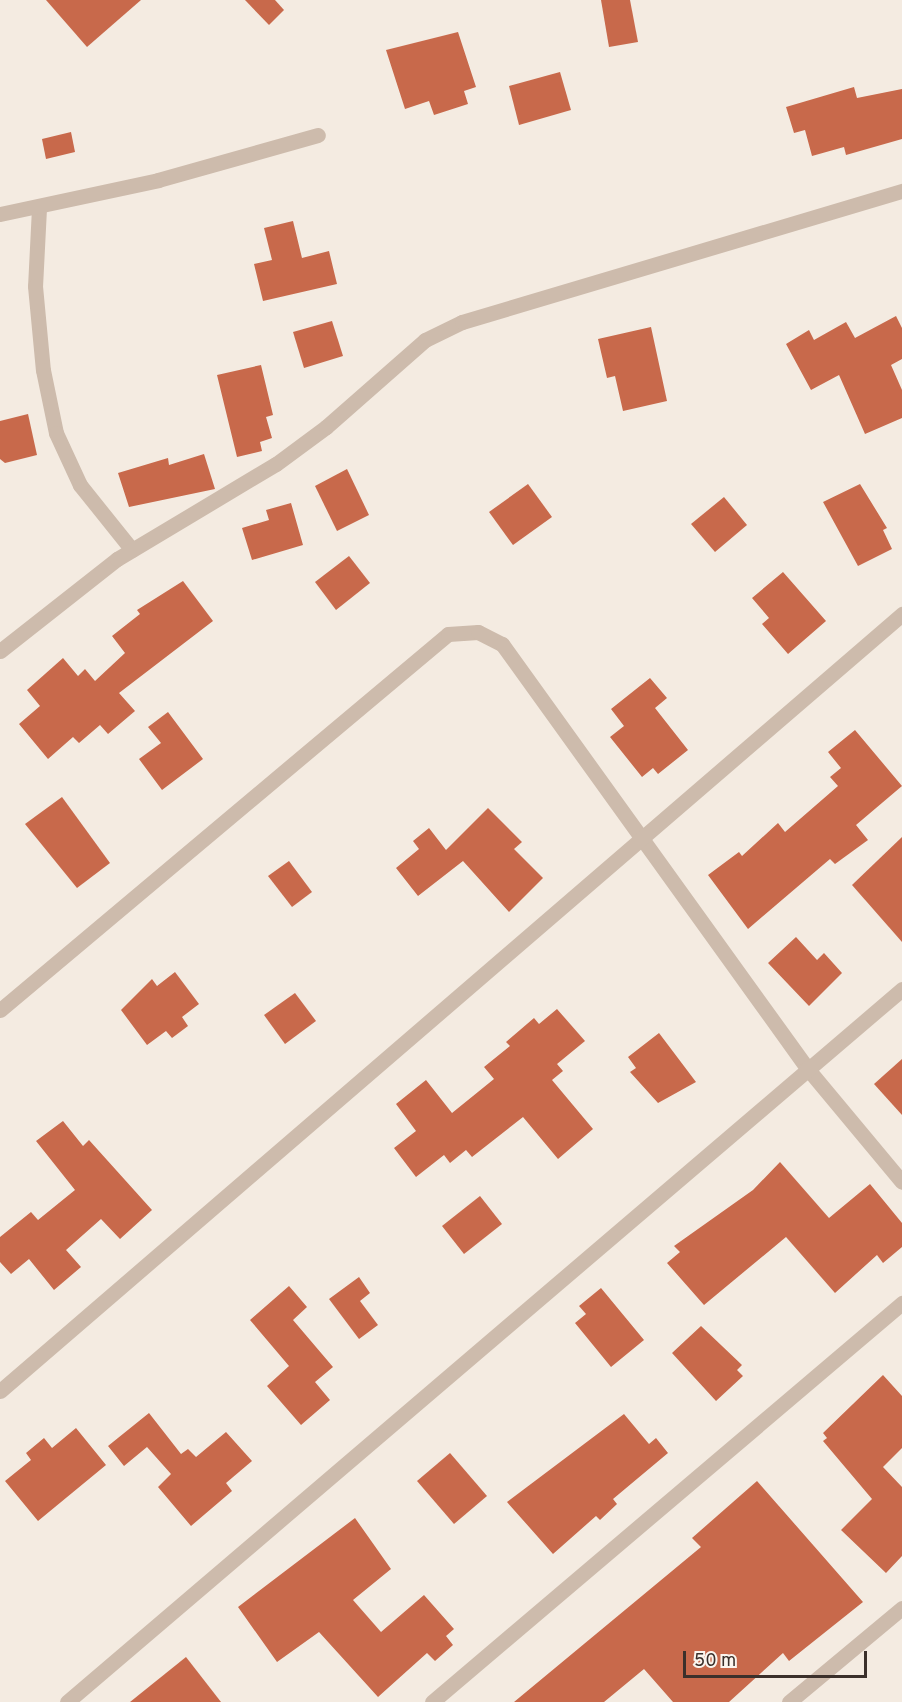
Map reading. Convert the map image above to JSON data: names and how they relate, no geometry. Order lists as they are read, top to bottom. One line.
{"scale_bar":"50 m"}
